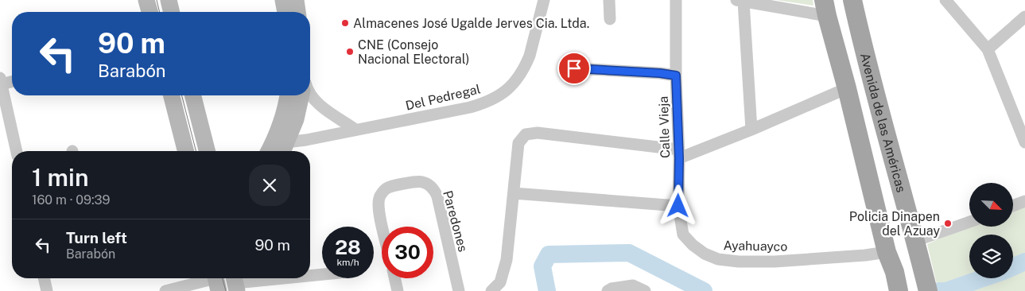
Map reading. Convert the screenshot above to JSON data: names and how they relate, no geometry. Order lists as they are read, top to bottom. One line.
{"streets":{"main road":["Avenida de las Américas"],"street":["Del Pedregal","Calle Vieja","Paredones","Ayahuayco"]},"crossings":[["Avenida de las Américas","Ayahuayco"],["Calle Vieja","Ayahuayco"]],"places":["Almacenes José Ugalde Jerves Cia. Ltda.","CNE (Consejo Nacional Electoral)","Policia Dinapen del Azuay"],"north":"bottom right","page":{"turn":["90 m","Barabón"],"heading":["1 min","160 m · 09:39"],"list":[{"name":"Turn left","note":"Barabón","value":"90 m"}],"speed":"28 km/h","limit":"30"}}
